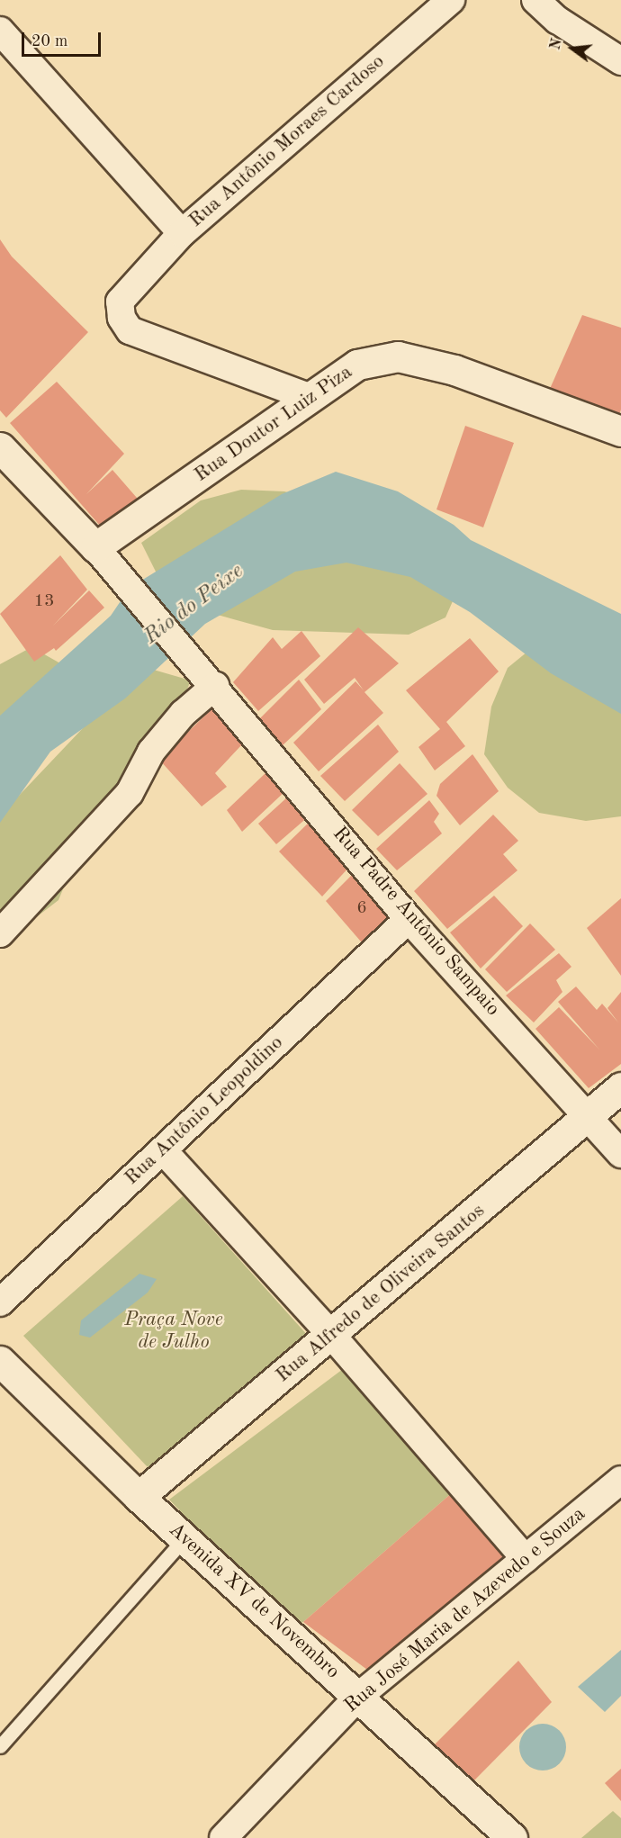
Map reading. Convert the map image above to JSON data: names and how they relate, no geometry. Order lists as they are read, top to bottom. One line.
{"streets":{"street":["Rua Antônio Moraes Cardoso","Rua Doutor Luiz Piza","Rua Padre Antônio Sampaio","Rua Antônio Leopoldino","Rua Alfredo de Oliveira Santos","Avenida XV de Novembro","Rua José Maria de Azevedo e Souza"]},"crossings":[["Rua Antônio Moraes Cardoso","Rua Doutor Luiz Piza"],["Rua Doutor Luiz Piza","Rua Padre Antônio Sampaio"],["Rua Padre Antônio Sampaio","Rua Antônio Leopoldino"],["Rua Padre Antônio Sampaio","Rua Alfredo de Oliveira Santos"],["Rua Alfredo de Oliveira Santos","Avenida XV de Novembro"],["Avenida XV de Novembro","Rua José Maria de Azevedo e Souza"]],"water":["Rio do Peixe"],"parks":["Praça Nove de Julho"],"house_numbers":["13","6"],"scale_bar":"20 m","north":"left"}
